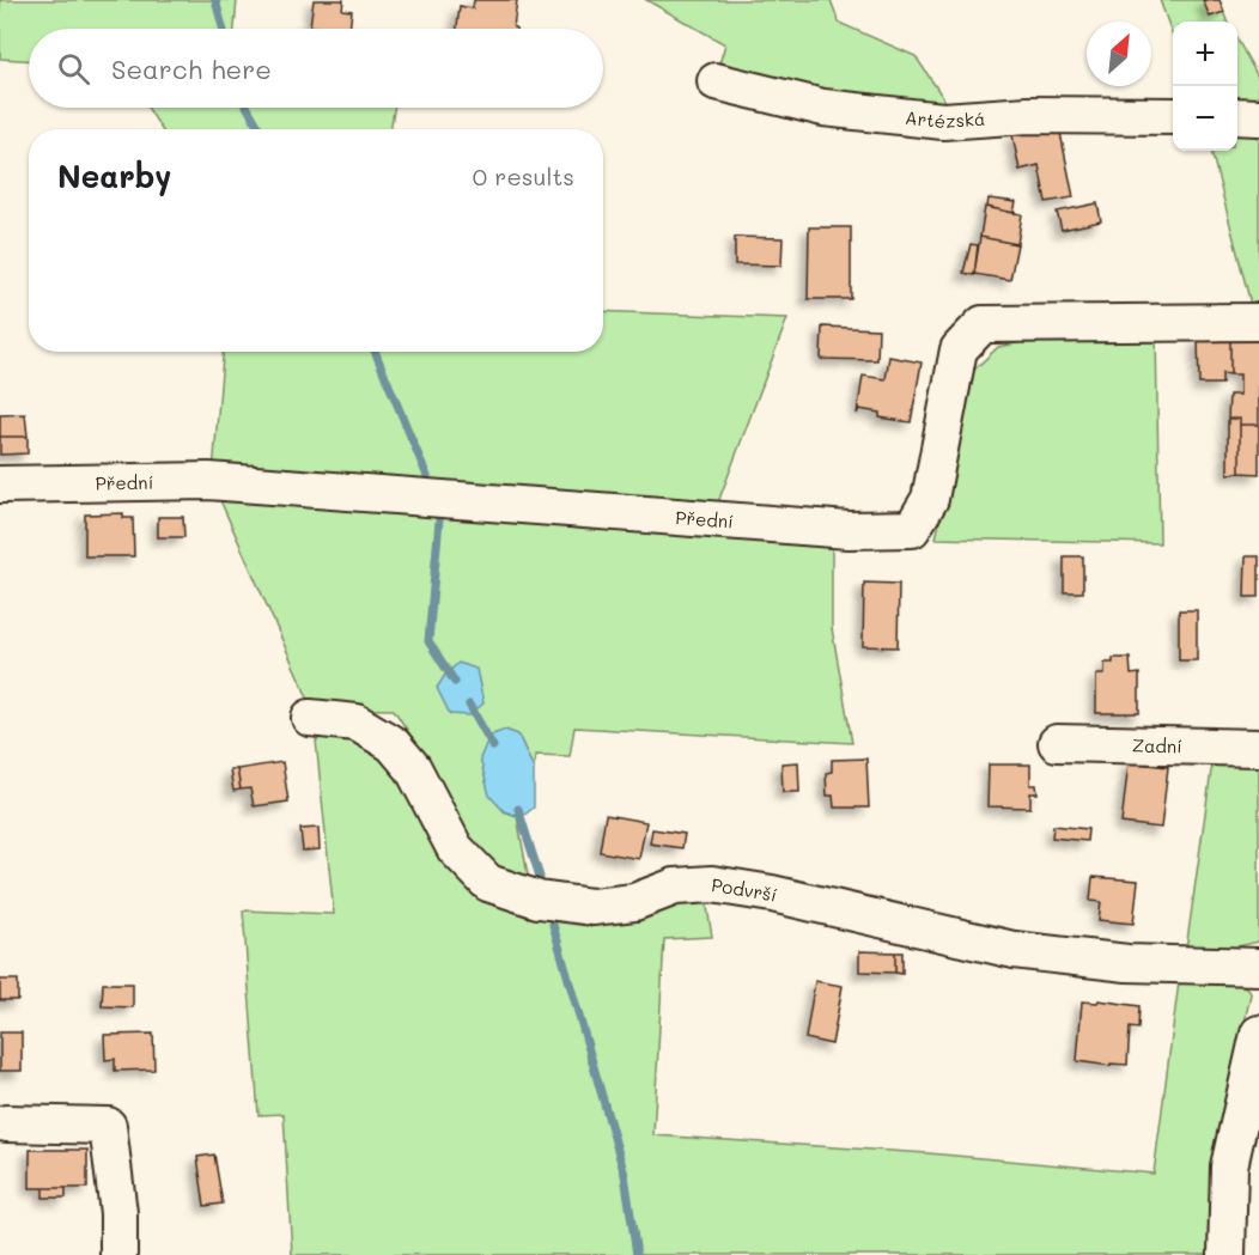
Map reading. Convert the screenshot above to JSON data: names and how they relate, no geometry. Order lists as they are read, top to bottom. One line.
{"streets":{"street":["Artézská","Přední","Zadní","Podvrší"]},"north":"top right","page":{"map_buttons":["+","−"],"search":"Search here","heading":["Nearby","0 results"]}}
